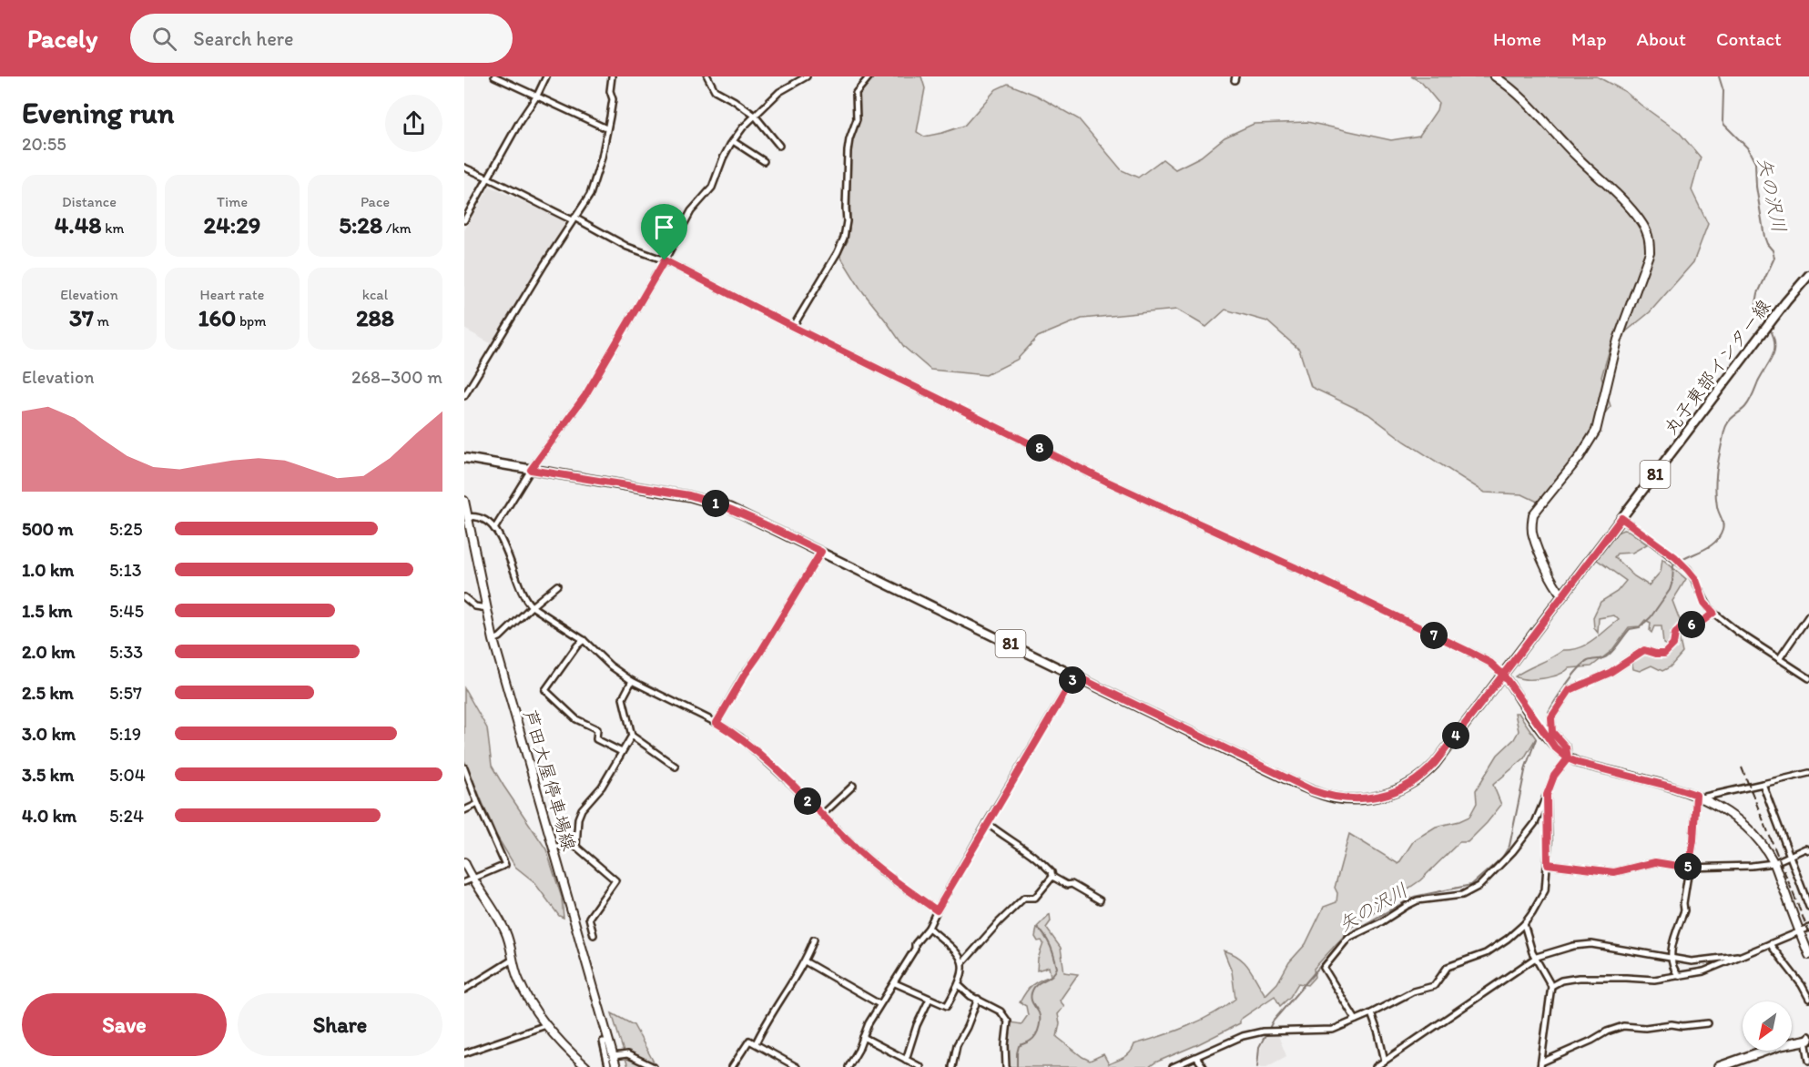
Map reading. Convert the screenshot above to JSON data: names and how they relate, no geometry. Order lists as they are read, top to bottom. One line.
{"streets":{"main road":["丸子東部インター線","81"],"street":["芦田大屋停車場線"]},"water":["矢の沢川"],"north":"bottom left","page":{"header":"Pacely","search":"Search here","nav":["Home","Map","About","Contact"],"heading":["Evening run","20:55"],"stats":[["Distance","4.48 km"],["Time","24:29"],["Pace","5:28 /km"],["Elevation","37 m"],["Heart rate","160 bpm"],["kcal","288"]],"chart":["Elevation","268–300 m"],"pins":["8","1","6","7","3","4","2","5"],"list":[{"name":"500 m","note":"5:25"},{"name":"1.0 km","note":"5:13"},{"name":"1.5 km","note":"5:45"},{"name":"2.0 km","note":"5:33"},{"name":"2.5 km","note":"5:57"},{"name":"3.0 km","note":"5:19"},{"name":"3.5 km","note":"5:04"},{"name":"4.0 km","note":"5:24"}],"buttons":["Save","Share"]}}
